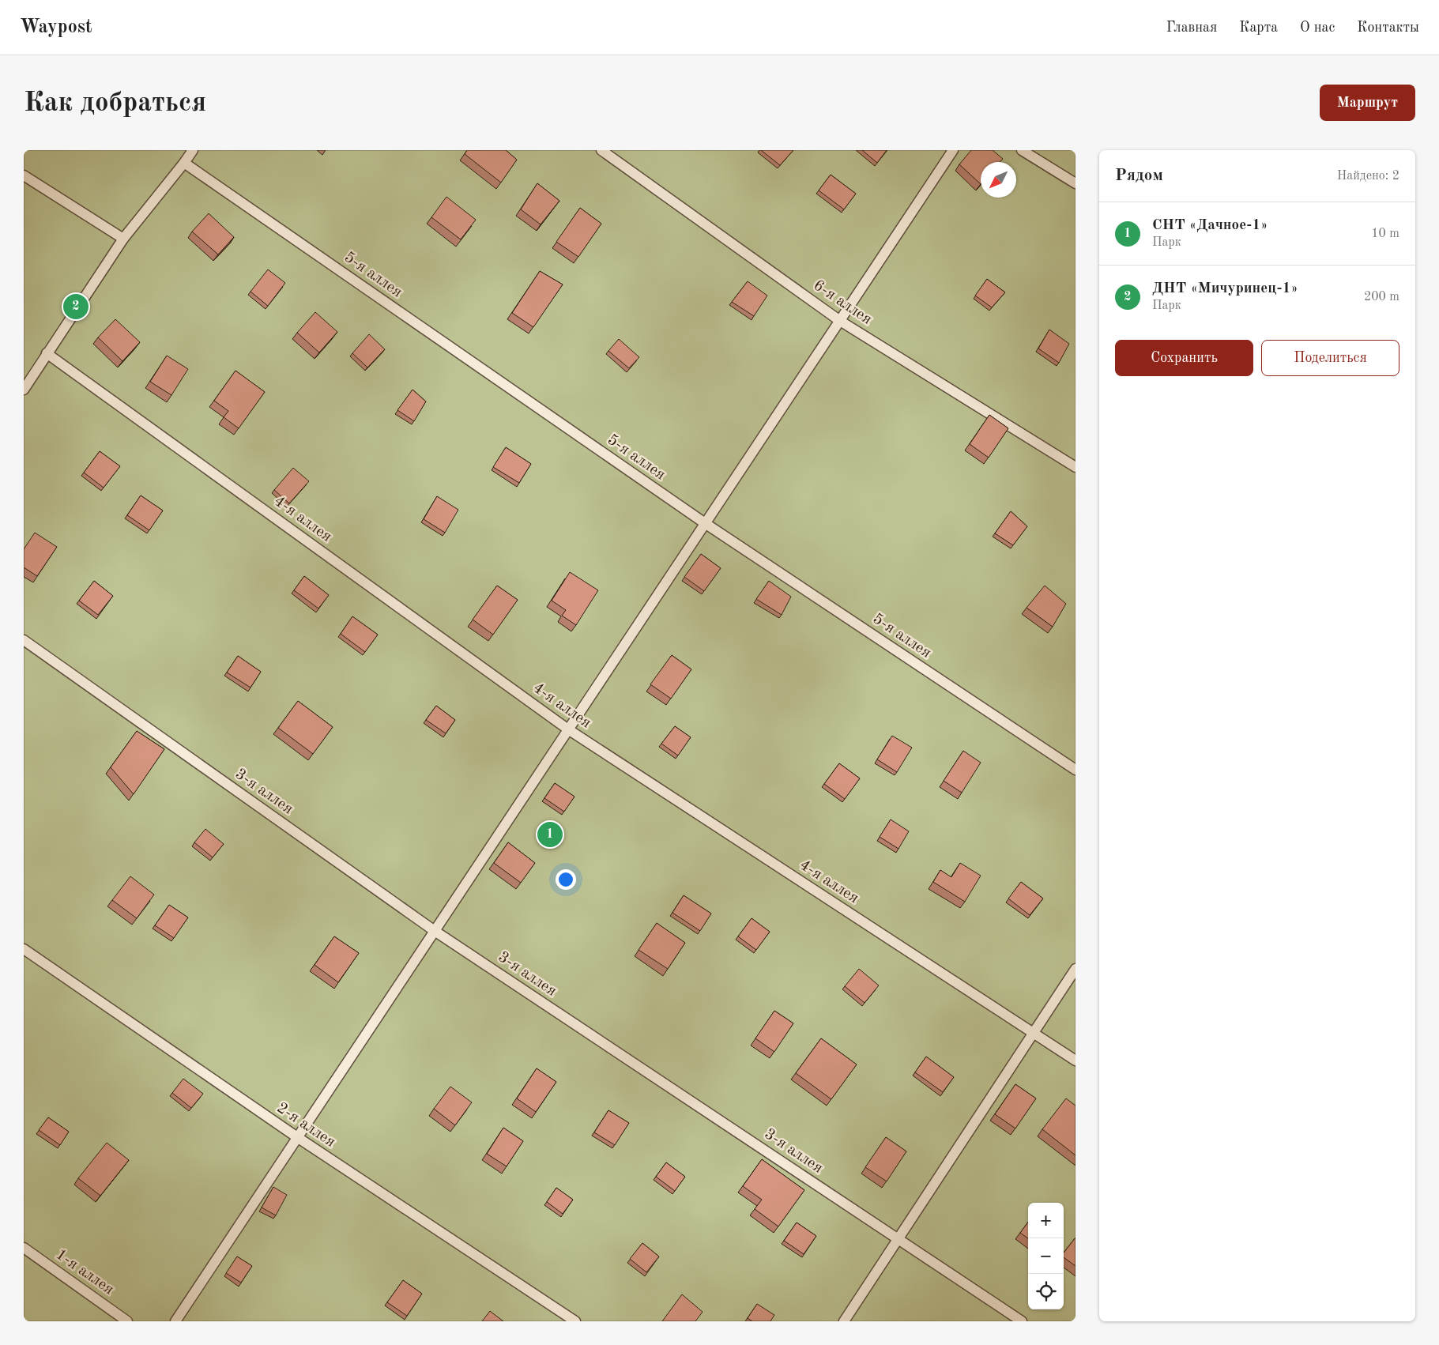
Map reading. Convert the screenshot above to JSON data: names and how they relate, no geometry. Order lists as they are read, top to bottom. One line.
{"streets":{"lane":["5-я аллея","6-я аллея","4-я аллея","3-я аллея","2-я аллея","1-я аллея"]},"north":"bottom left","page":{"header":"Waypost","nav":["Главная","Карта","О нас","Контакты"],"buttons":["Маршрут",["Сохранить","Поделиться"]],"title":"Как добраться","heading":["Рядом","Найдено: 2"],"list":[{"mark":"1","name":"СНТ «Дачное-1»","note":"Парк","value":"10 m"},{"mark":"2","name":"ДНТ «Мичуринец-1»","note":"Парк","value":"200 m"}],"pins":["2","1"],"map_buttons":["+","−"]}}
